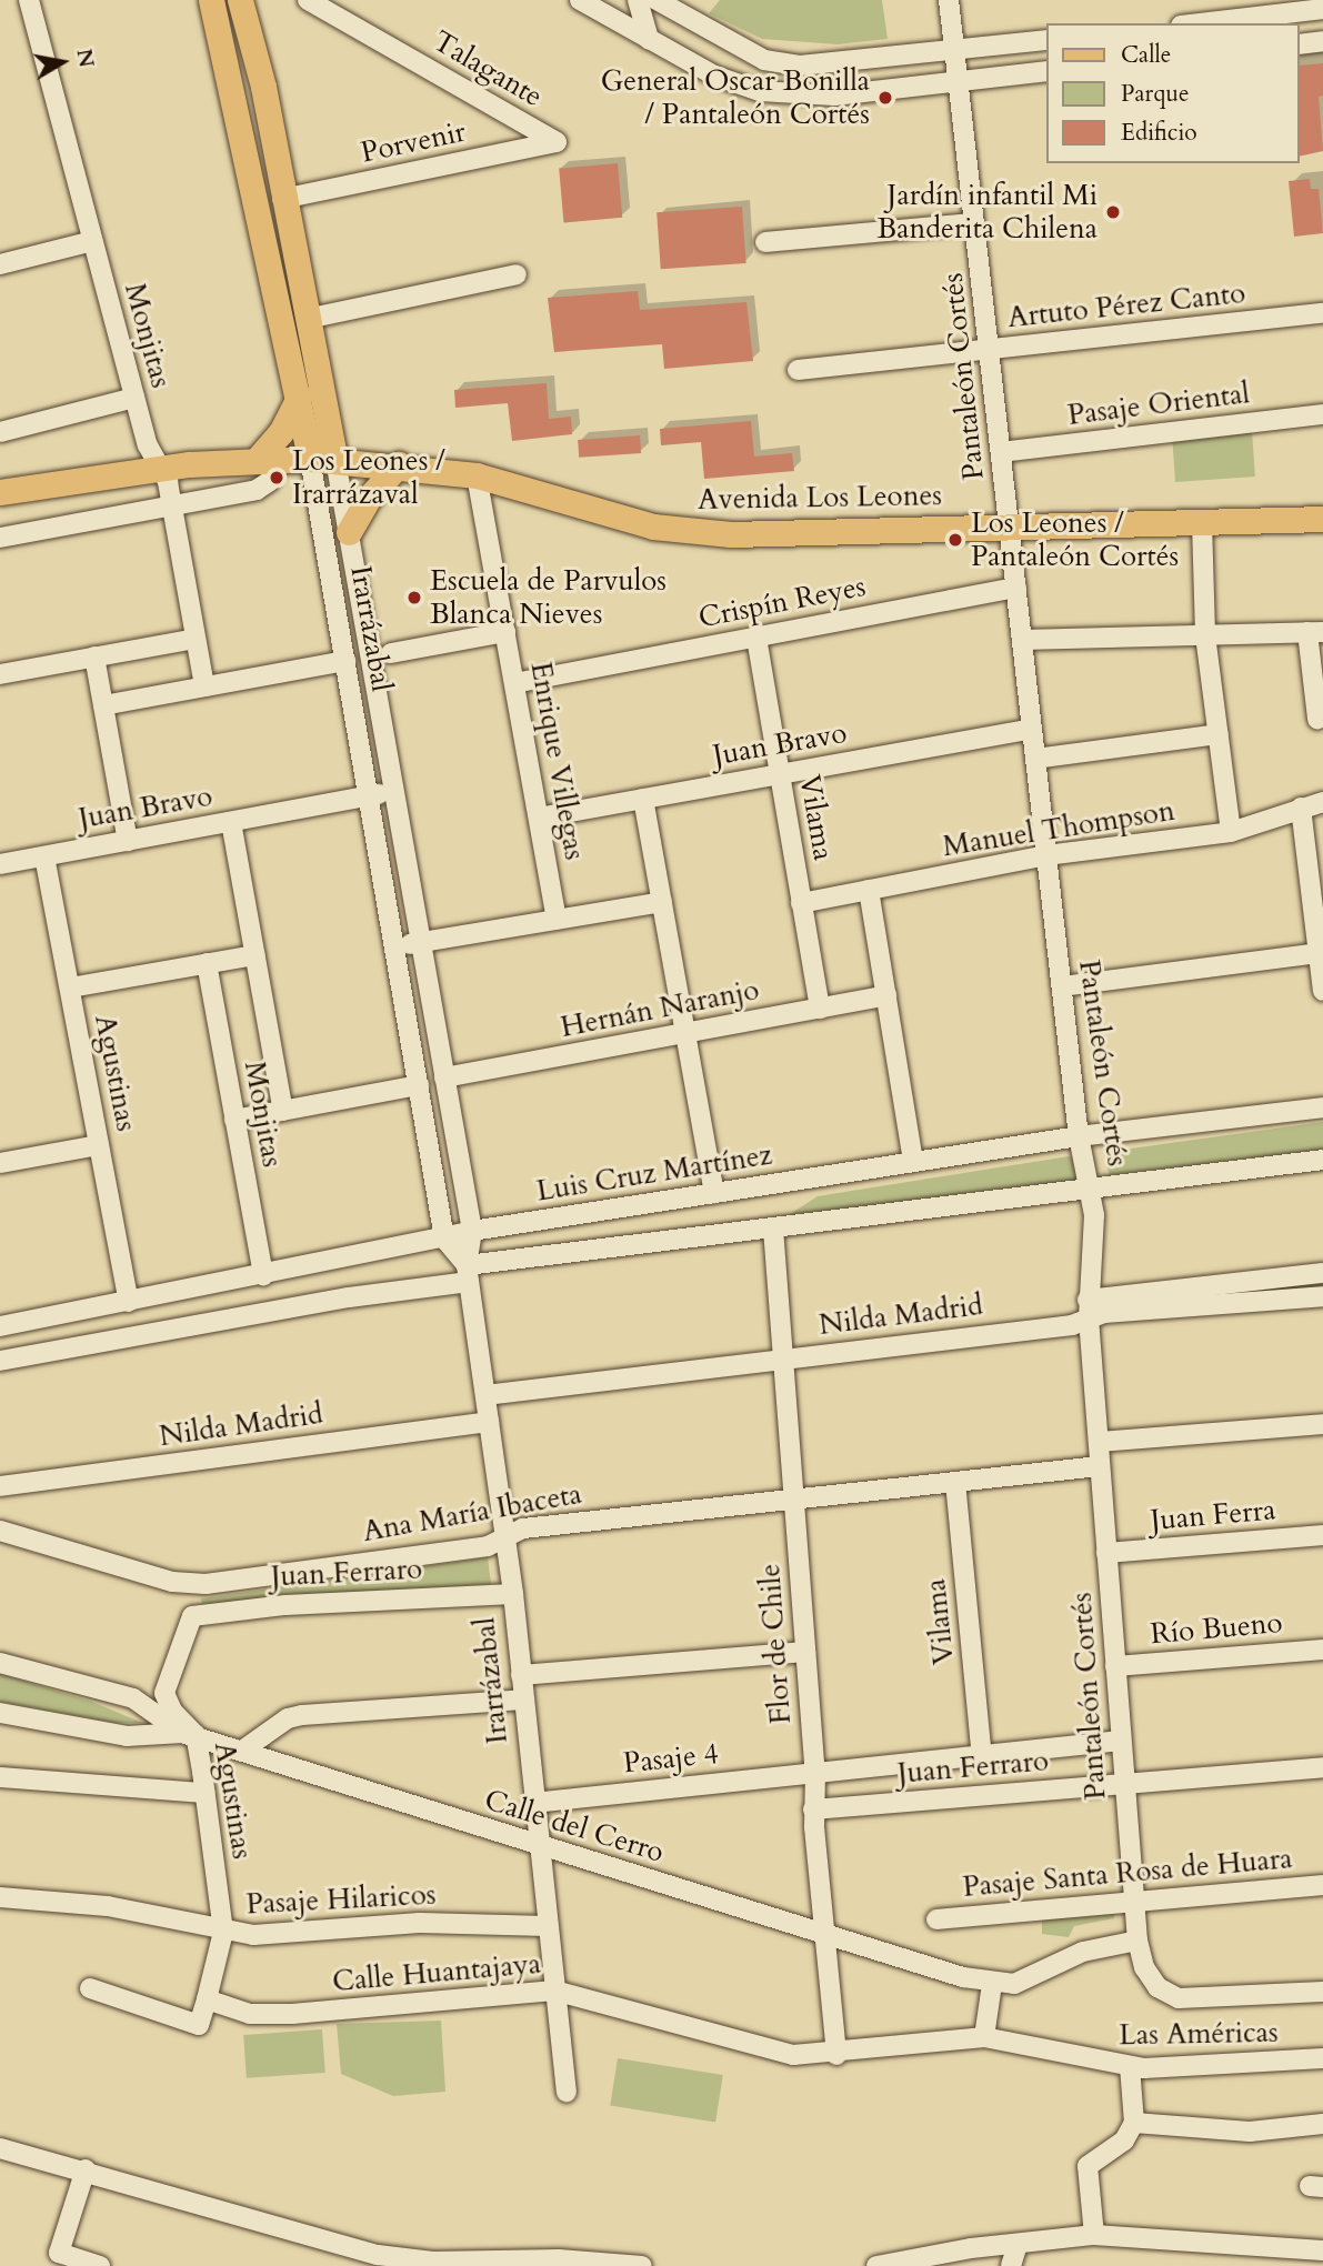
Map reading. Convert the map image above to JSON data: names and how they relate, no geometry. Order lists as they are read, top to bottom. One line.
{"streets":{"main road":["Avenida Los Leones","Irarrázabal"],"street":["Talagante","Porvenir","Artuto Pérez Canto","Monjitas","Pantaleón Cortés","Pasaje Oriental","Crispín Reyes","Juan Bravo","Enrique Villegas","Vilama","Manuel Thompson","Hernán Naranjo","Agustinas","Luis Cruz Martínez","Nilda Madrid","Ana María Ibaceta","Juan Ferra","Juan Ferraro","Río Bueno","Flor de Chile","Pasaje 4","Calle del Cerro","Pasaje Santa Rosa de Huara","Pasaje Hilaricos","Calle Huantajaya","Las Américas"]},"crossings":[["Talagante","Porvenir"],["Porvenir","Irarrázabal"],["Artuto Pérez Canto","Pantaleón Cortés"],["Monjitas","Avenida Los Leones"],["Monjitas","Juan Bravo"],["Monjitas","Luis Cruz Martínez"],["Pantaleón Cortés","Pasaje Oriental"],["Pantaleón Cortés","Avenida Los Leones"],["Pantaleón Cortés","Crispín Reyes"],["Pantaleón Cortés","Juan Bravo"],["Pantaleón Cortés","Manuel Thompson"],["Pantaleón Cortés","Luis Cruz Martínez"],["Pantaleón Cortés","Nilda Madrid"],["Pantaleón Cortés","Ana María Ibaceta"],["Pantaleón Cortés","Juan Ferra"],["Pantaleón Cortés","Juan Ferraro"],["Pantaleón Cortés","Río Bueno"],["Pantaleón Cortés","Calle del Cerro"],["Pantaleón Cortés","Pasaje Santa Rosa de Huara"],["Avenida Los Leones","Irarrázabal"],["Avenida Los Leones","Enrique Villegas"],["Crispín Reyes","Enrique Villegas"],["Crispín Reyes","Vilama"],["Irarrázabal","Juan Bravo"],["Irarrázabal","Hernán Naranjo"],["Irarrázabal","Luis Cruz Martínez"],["Irarrázabal","Nilda Madrid"],["Irarrázabal","Ana María Ibaceta"],["Irarrázabal","Juan Ferraro"],["Irarrázabal","Pasaje 4"],["Irarrázabal","Calle del Cerro"],["Irarrázabal","Pasaje Hilaricos"],["Irarrázabal","Calle Huantajaya"],["Juan Bravo","Enrique Villegas"],["Juan Bravo","Vilama"],["Juan Bravo","Agustinas"],["Vilama","Manuel Thompson"],["Vilama","Hernán Naranjo"],["Vilama","Luis Cruz Martínez"],["Vilama","Ana María Ibaceta"],["Vilama","Juan Ferraro"],["Agustinas","Luis Cruz Martínez"],["Agustinas","Juan Ferraro"],["Agustinas","Calle del Cerro"],["Agustinas","Pasaje Hilaricos"],["Agustinas","Calle Huantajaya"],["Nilda Madrid","Flor de Chile"],["Ana María Ibaceta","Flor de Chile"],["Juan Ferraro","Flor de Chile"],["Juan Ferraro","Pasaje 4"],["Flor de Chile","Pasaje 4"],["Flor de Chile","Calle del Cerro"],["Flor de Chile","Calle Huantajaya"],["Calle Huantajaya","Las Américas"]],"places":["General Oscar Bonilla / Pantaleón Cortés","Jardín infantil Mi Banderita Chilena","Los Leones / Irarrázaval","Los Leones / Pantaleón Cortés","Escuela de Parvulos Blanca Nieves"],"legend":["Calle","Parque","Edificio"],"north":"right"}
